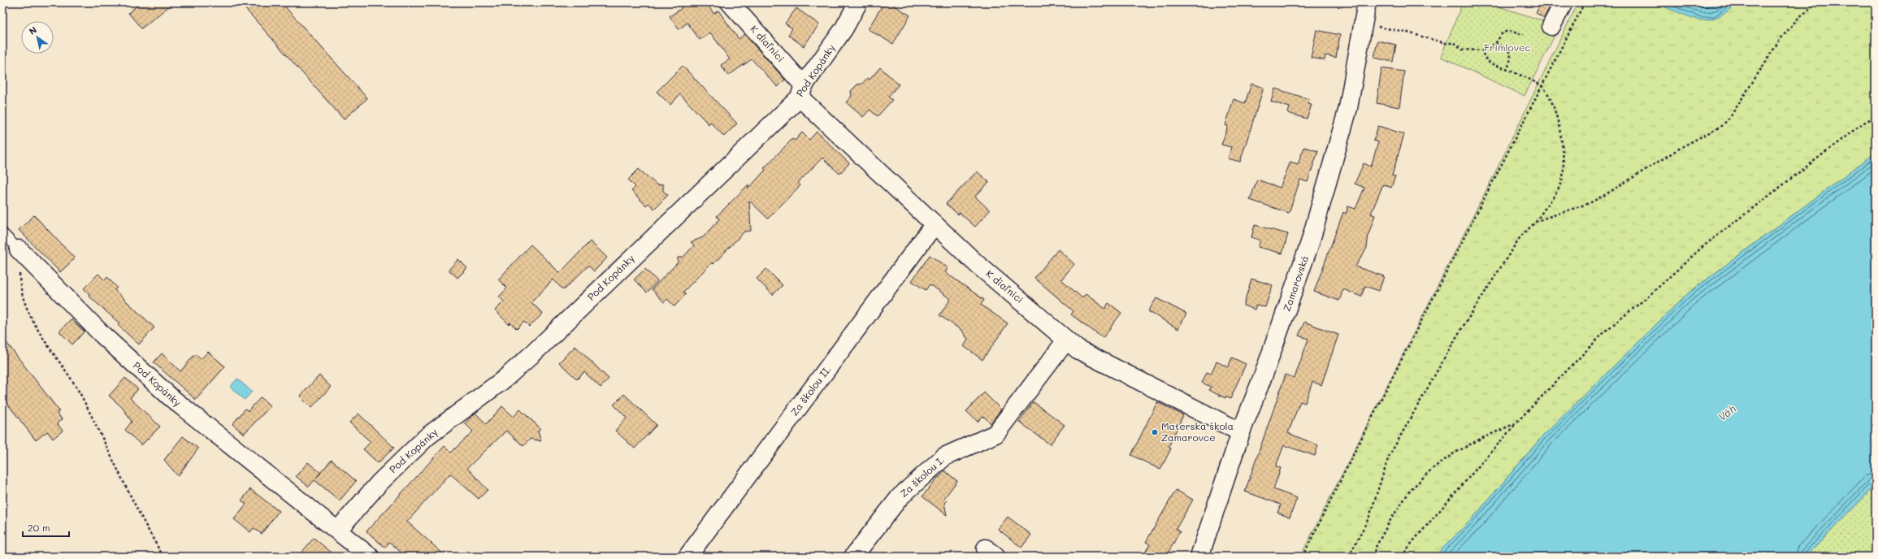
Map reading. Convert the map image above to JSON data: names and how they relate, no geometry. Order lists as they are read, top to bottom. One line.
{"streets":{"street":["K diaľnici","Pod Kopánky","Zamarovská","Za školou II.","Za školou I."]},"crossings":[["K diaľnici","Pod Kopánky"],["K diaľnici","Zamarovská"],["K diaľnici","Za školou II."],["K diaľnici","Za školou I."]],"water":["Váh"],"parks":["Frimlovec"],"places":["Materská škola Zamarovce"],"scale_bar":"20 m","north":"top left"}
